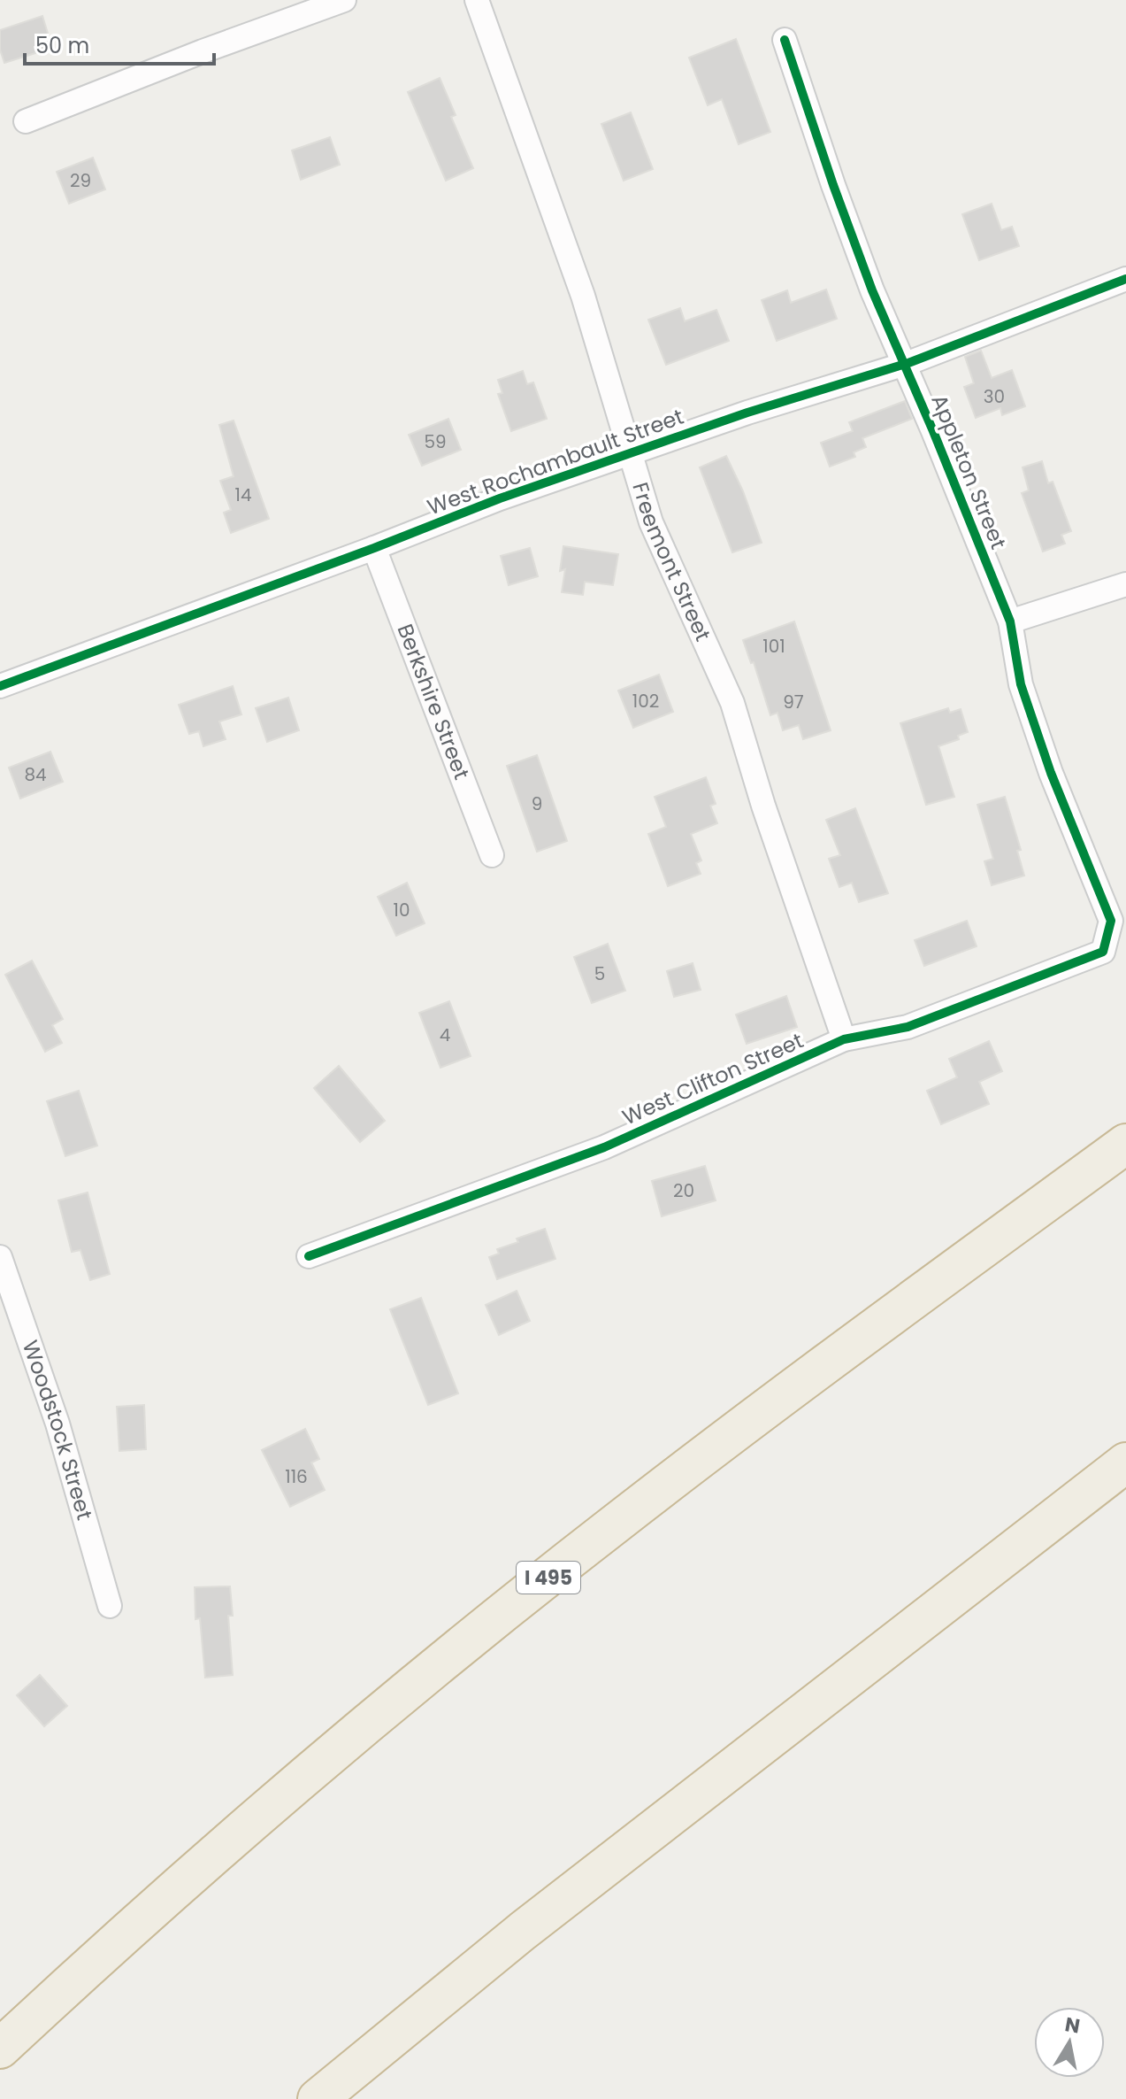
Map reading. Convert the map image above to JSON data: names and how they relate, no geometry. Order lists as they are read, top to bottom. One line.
{"streets":{"highway":["I 495"],"street":["West Rochambault Street","Appleton Street","Freemont Street","Berkshire Street","West Clifton Street","Woodstock Street"]},"crossings":[["West Rochambault Street","Appleton Street"],["West Rochambault Street","Freemont Street"],["West Rochambault Street","Berkshire Street"],["Appleton Street","West Clifton Street"],["Freemont Street","West Clifton Street"]],"house_numbers":["29","30","59","14","101","102","97","84","9","10","5","4","20","116"],"scale_bar":"50 m","north":"top"}
